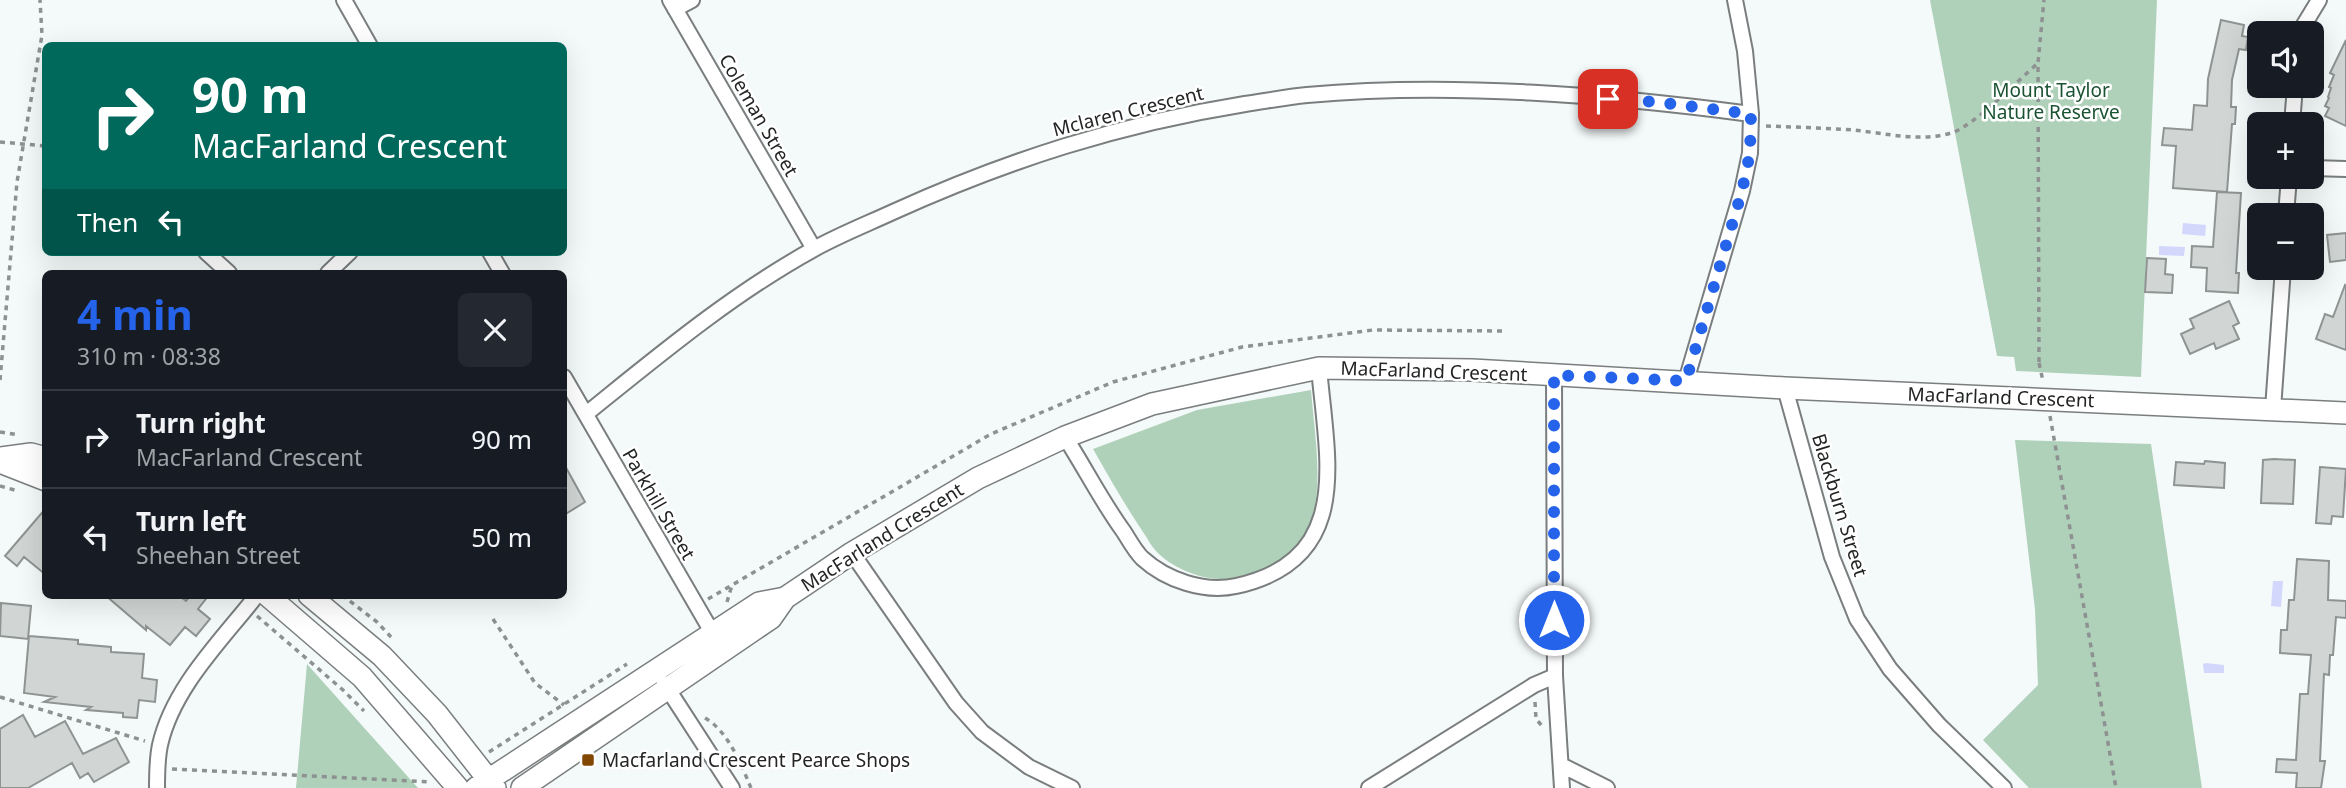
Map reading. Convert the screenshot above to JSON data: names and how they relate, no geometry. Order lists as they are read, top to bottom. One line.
{"streets":{"street":["Mclaren Crescent","Coleman Street","MacFarland Crescent","Parkhill Street","Blackburn Street"]},"crossings":[["Mclaren Crescent","Coleman Street"],["Mclaren Crescent","Parkhill Street"],["MacFarland Crescent","Parkhill Street"],["MacFarland Crescent","Blackburn Street"]],"parks":["Mount Taylor Nature Reserve"],"places":{"transit":["Macfarland Crescent Pearce Shops"]},"page":{"map_buttons":["+","−"],"turn":["90 m","MacFarland Crescent"],"then":"Then","heading":["4 min","310 m · 08:38"],"list":[{"name":"Turn right","note":"MacFarland Crescent","value":"90 m"},{"name":"Turn left","note":"Sheehan Street","value":"50 m"}]}}
